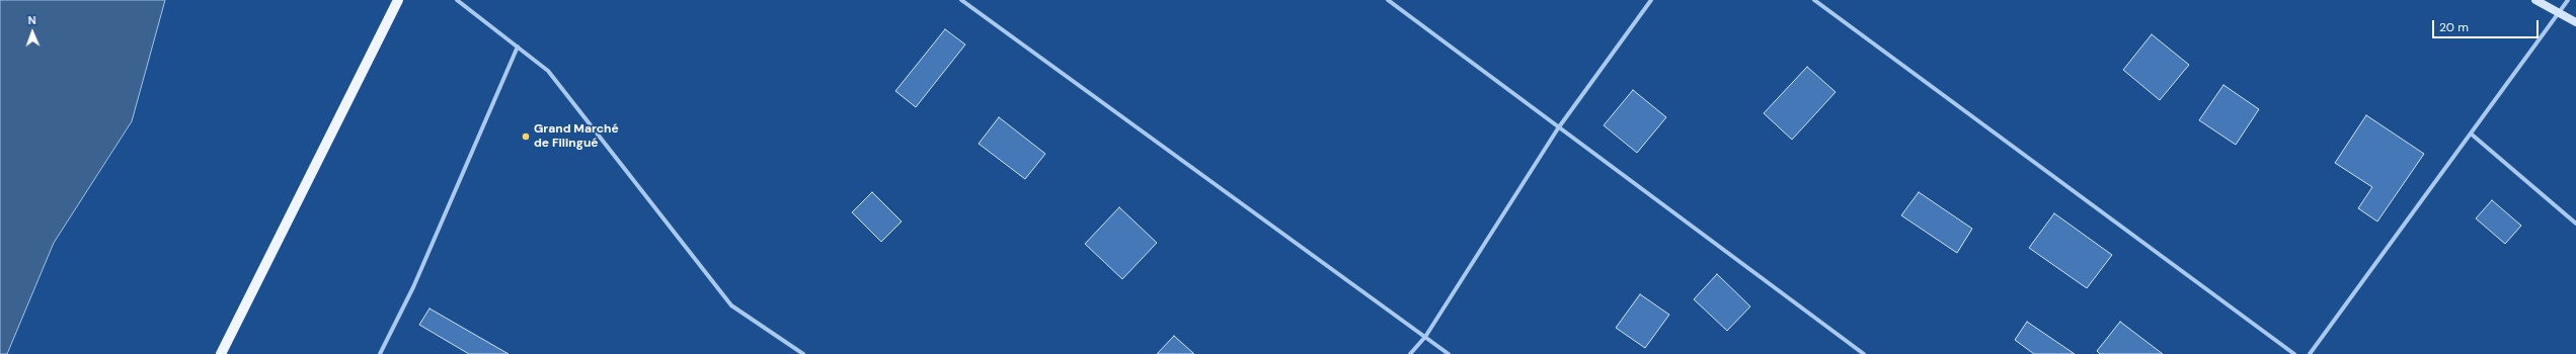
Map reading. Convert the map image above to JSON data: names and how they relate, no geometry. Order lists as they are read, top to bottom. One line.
{"places":["Grand Marché de Filingué"],"scale_bar":"20 m","north":"top"}
